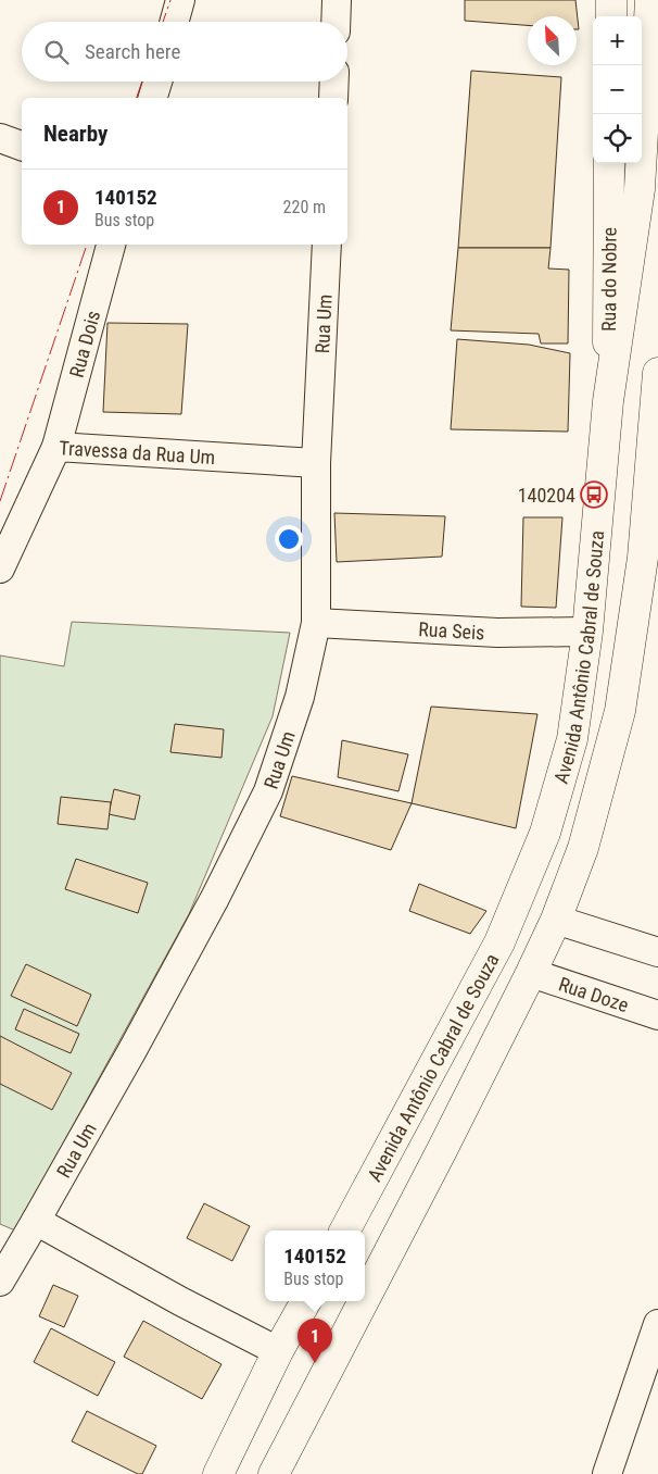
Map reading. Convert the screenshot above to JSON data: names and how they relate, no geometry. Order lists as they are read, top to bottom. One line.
{"streets":{"main road":["Rua do Nobre","Avenida Antônio Cabral de Souza"],"street":["Rua Um","Rua Dois","Travessa da Rua Um","Rua Seis","Rua Doze"]},"crossings":[["Rua do Nobre","Avenida Antônio Cabral de Souza"],["Rua Um","Travessa da Rua Um"],["Rua Um","Rua Seis"],["Rua Dois","Travessa da Rua Um"],["Rua Seis","Avenida Antônio Cabral de Souza"],["Avenida Antônio Cabral de Souza","Rua Doze"]],"places":{"bus stop":["140204"]},"north":"top left","page":{"map_buttons":["+","−"],"search":"Search here","heading":"Nearby","list":[{"mark":"1","name":"140152","note":"Bus stop","value":"220 m"}],"popup":["140152","Bus stop"],"pins":"1"}}
